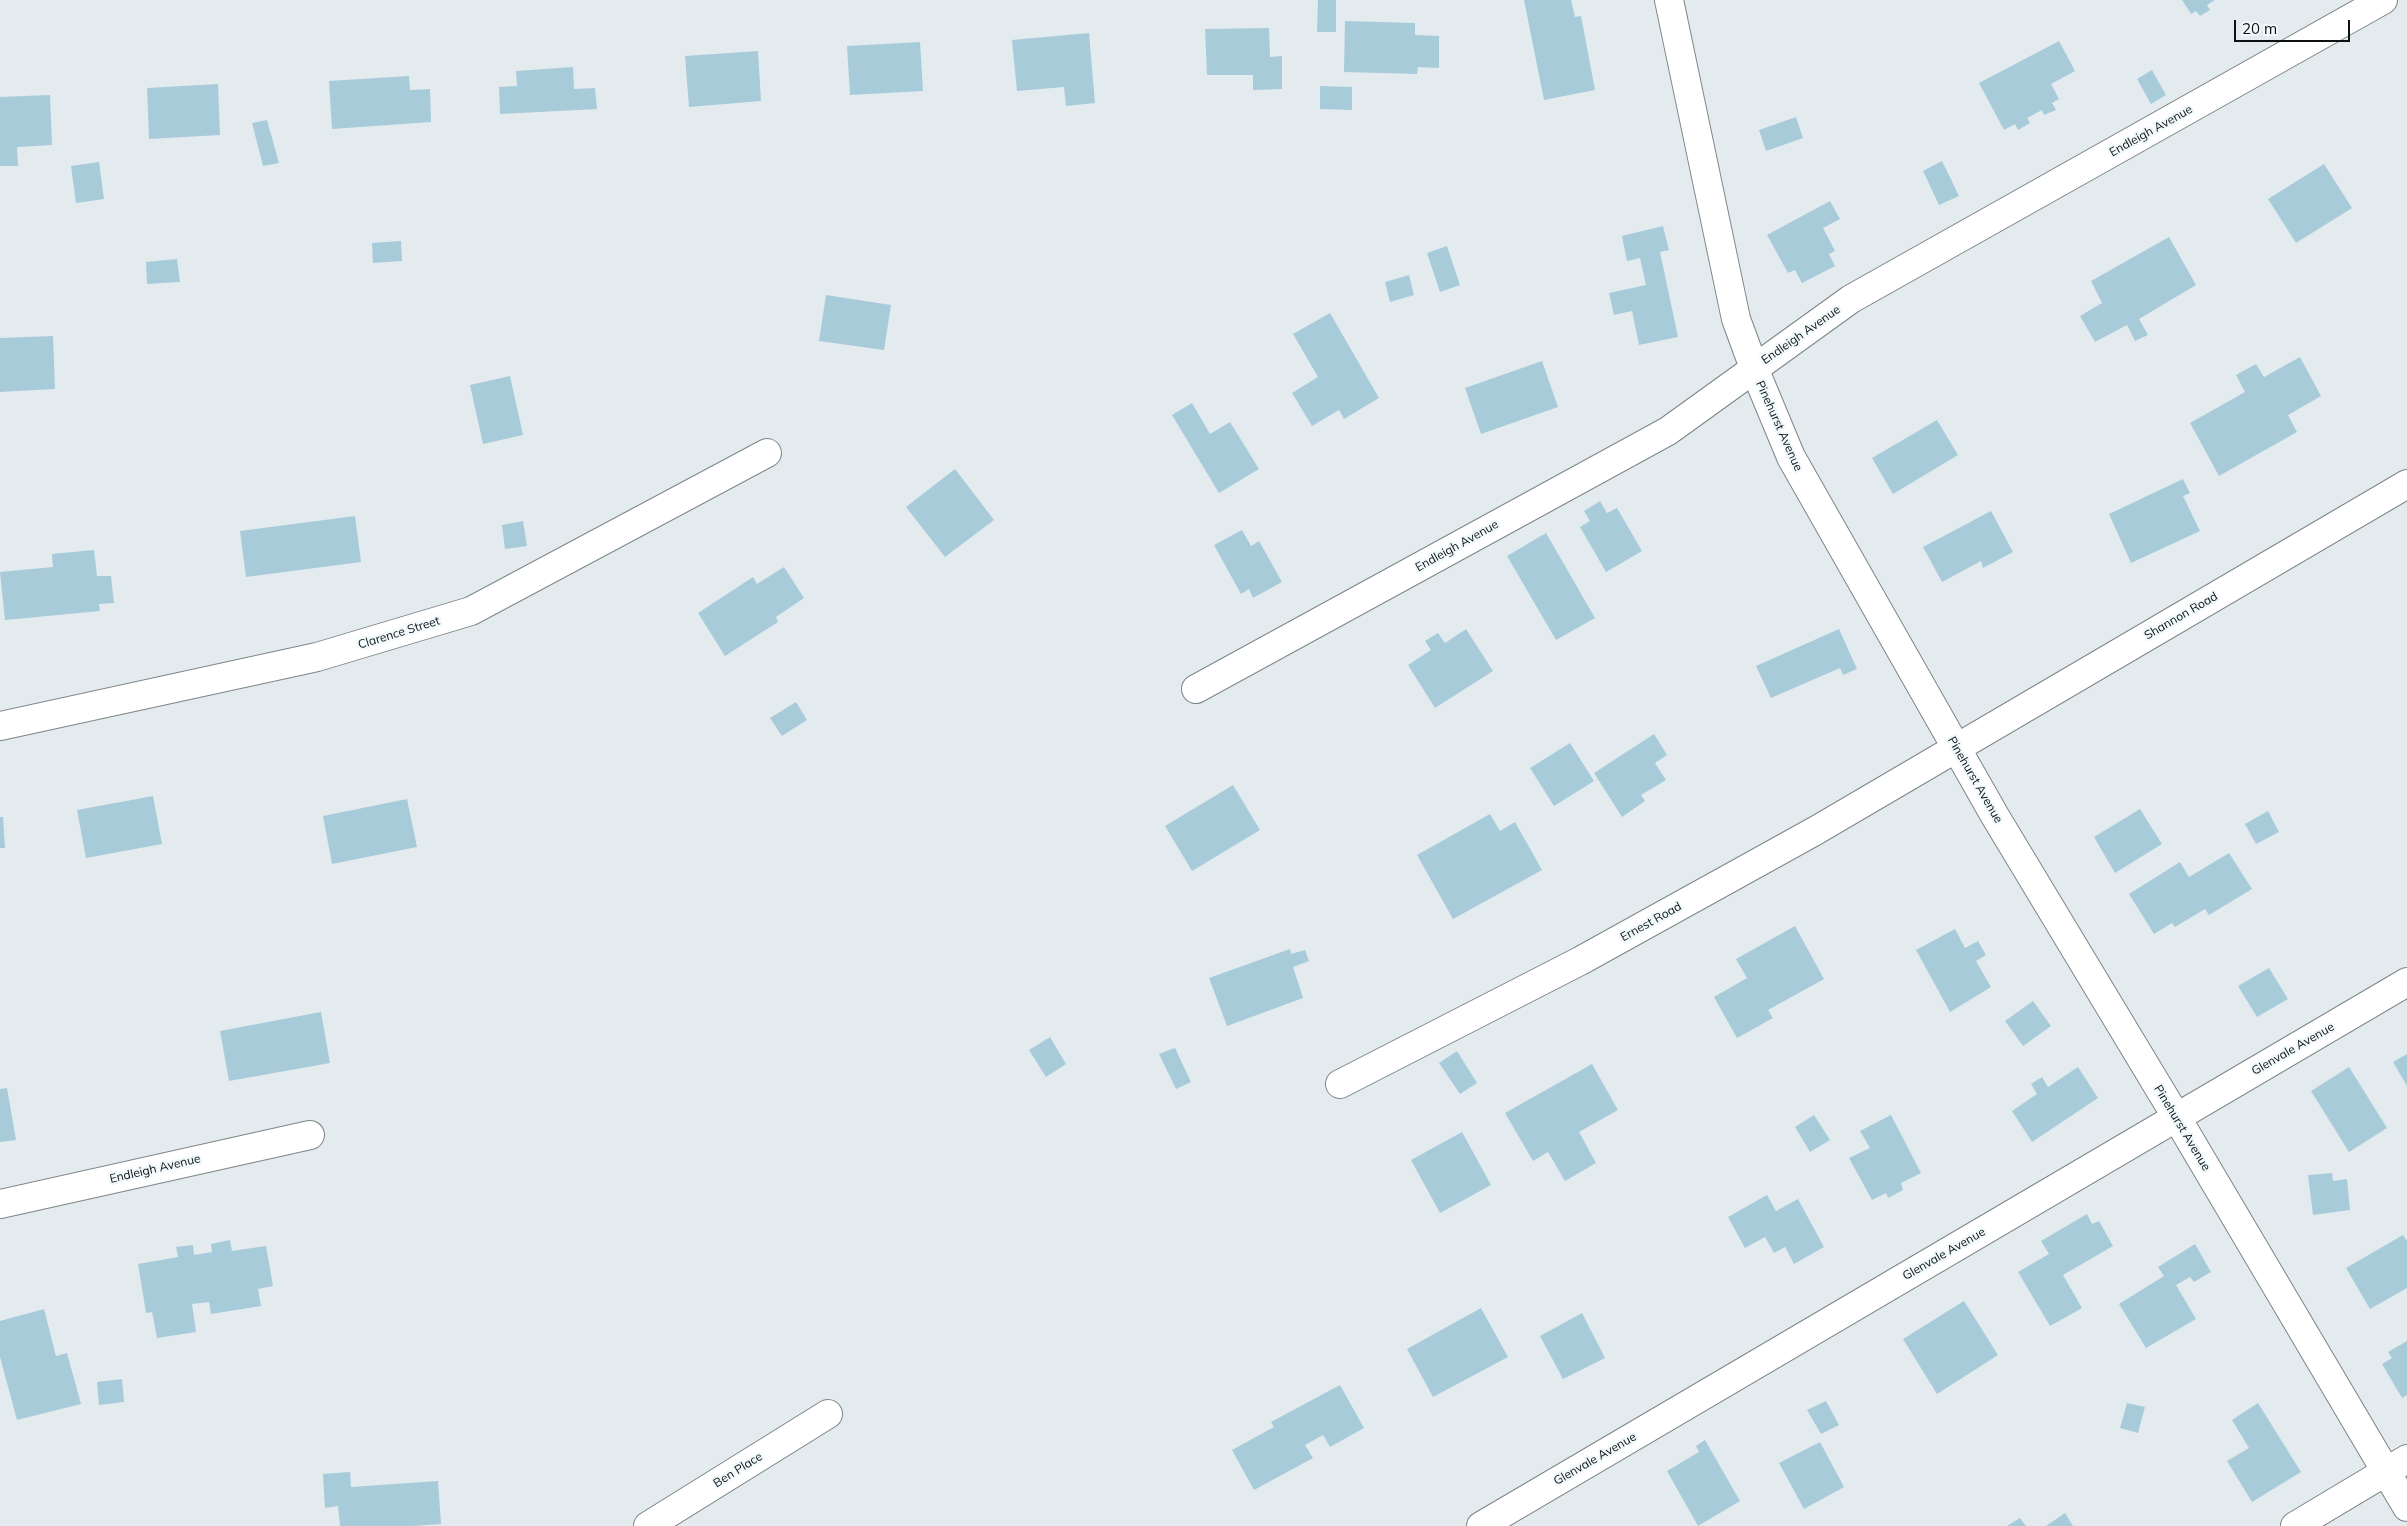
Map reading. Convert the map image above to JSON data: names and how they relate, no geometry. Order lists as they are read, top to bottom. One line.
{"streets":{"street":["Endleigh Avenue","Pinehurst Avenue","Shannon Road","Clarence Street","Ernest Road","Glenvale Avenue","Ben Place"]},"crossings":[["Endleigh Avenue","Pinehurst Avenue"],["Pinehurst Avenue","Shannon Road"],["Pinehurst Avenue","Ernest Road"],["Pinehurst Avenue","Glenvale Avenue"],["Shannon Road","Ernest Road"]],"scale_bar":"20 m"}
